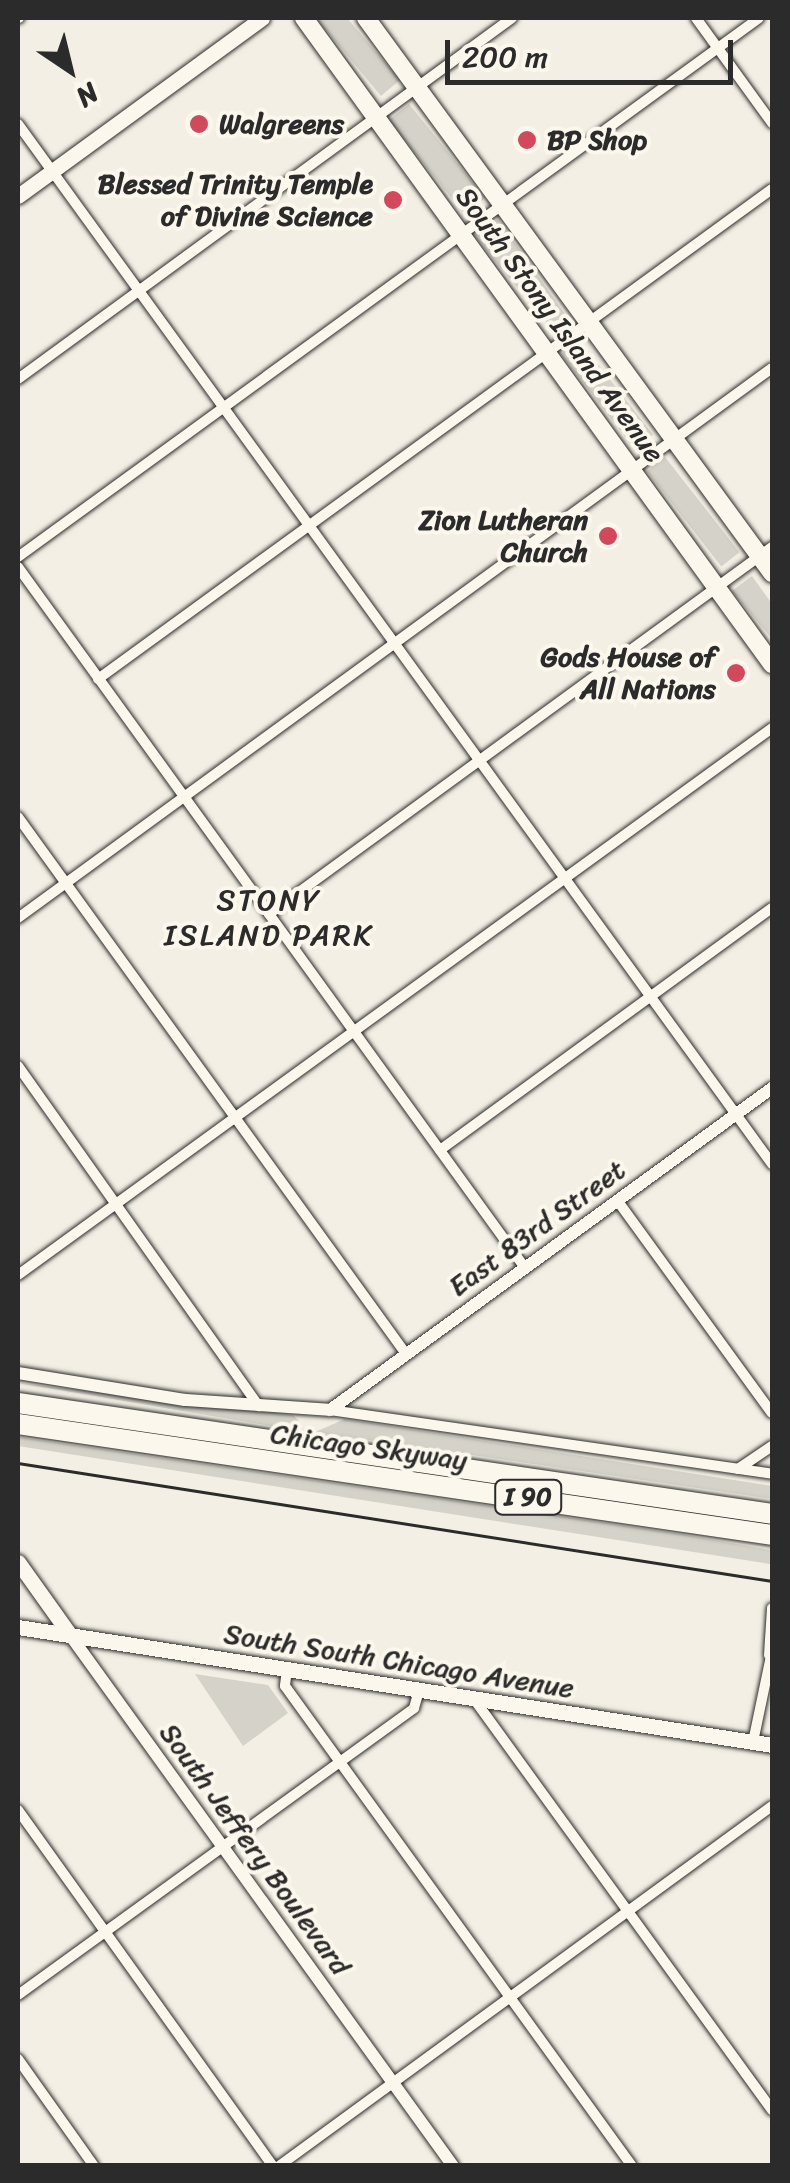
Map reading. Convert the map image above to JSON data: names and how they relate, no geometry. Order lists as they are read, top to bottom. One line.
{"streets":{"highway":["South Stony Island Avenue","Chicago Skyway","I 90"],"main road":["South South Chicago Avenue","South Jeffery Boulevard"],"street":["East 83rd Street"]},"crossings":[["South South Chicago Avenue","South Jeffery Boulevard"]],"districts":["STONY ISLAND PARK"],"places":["Walgreens","BP Shop","Blessed Trinity Temple of Divine Science","Zion Lutheran Church","Gods House of All Nations"],"scale_bar":"200 m","north":"bottom right"}
